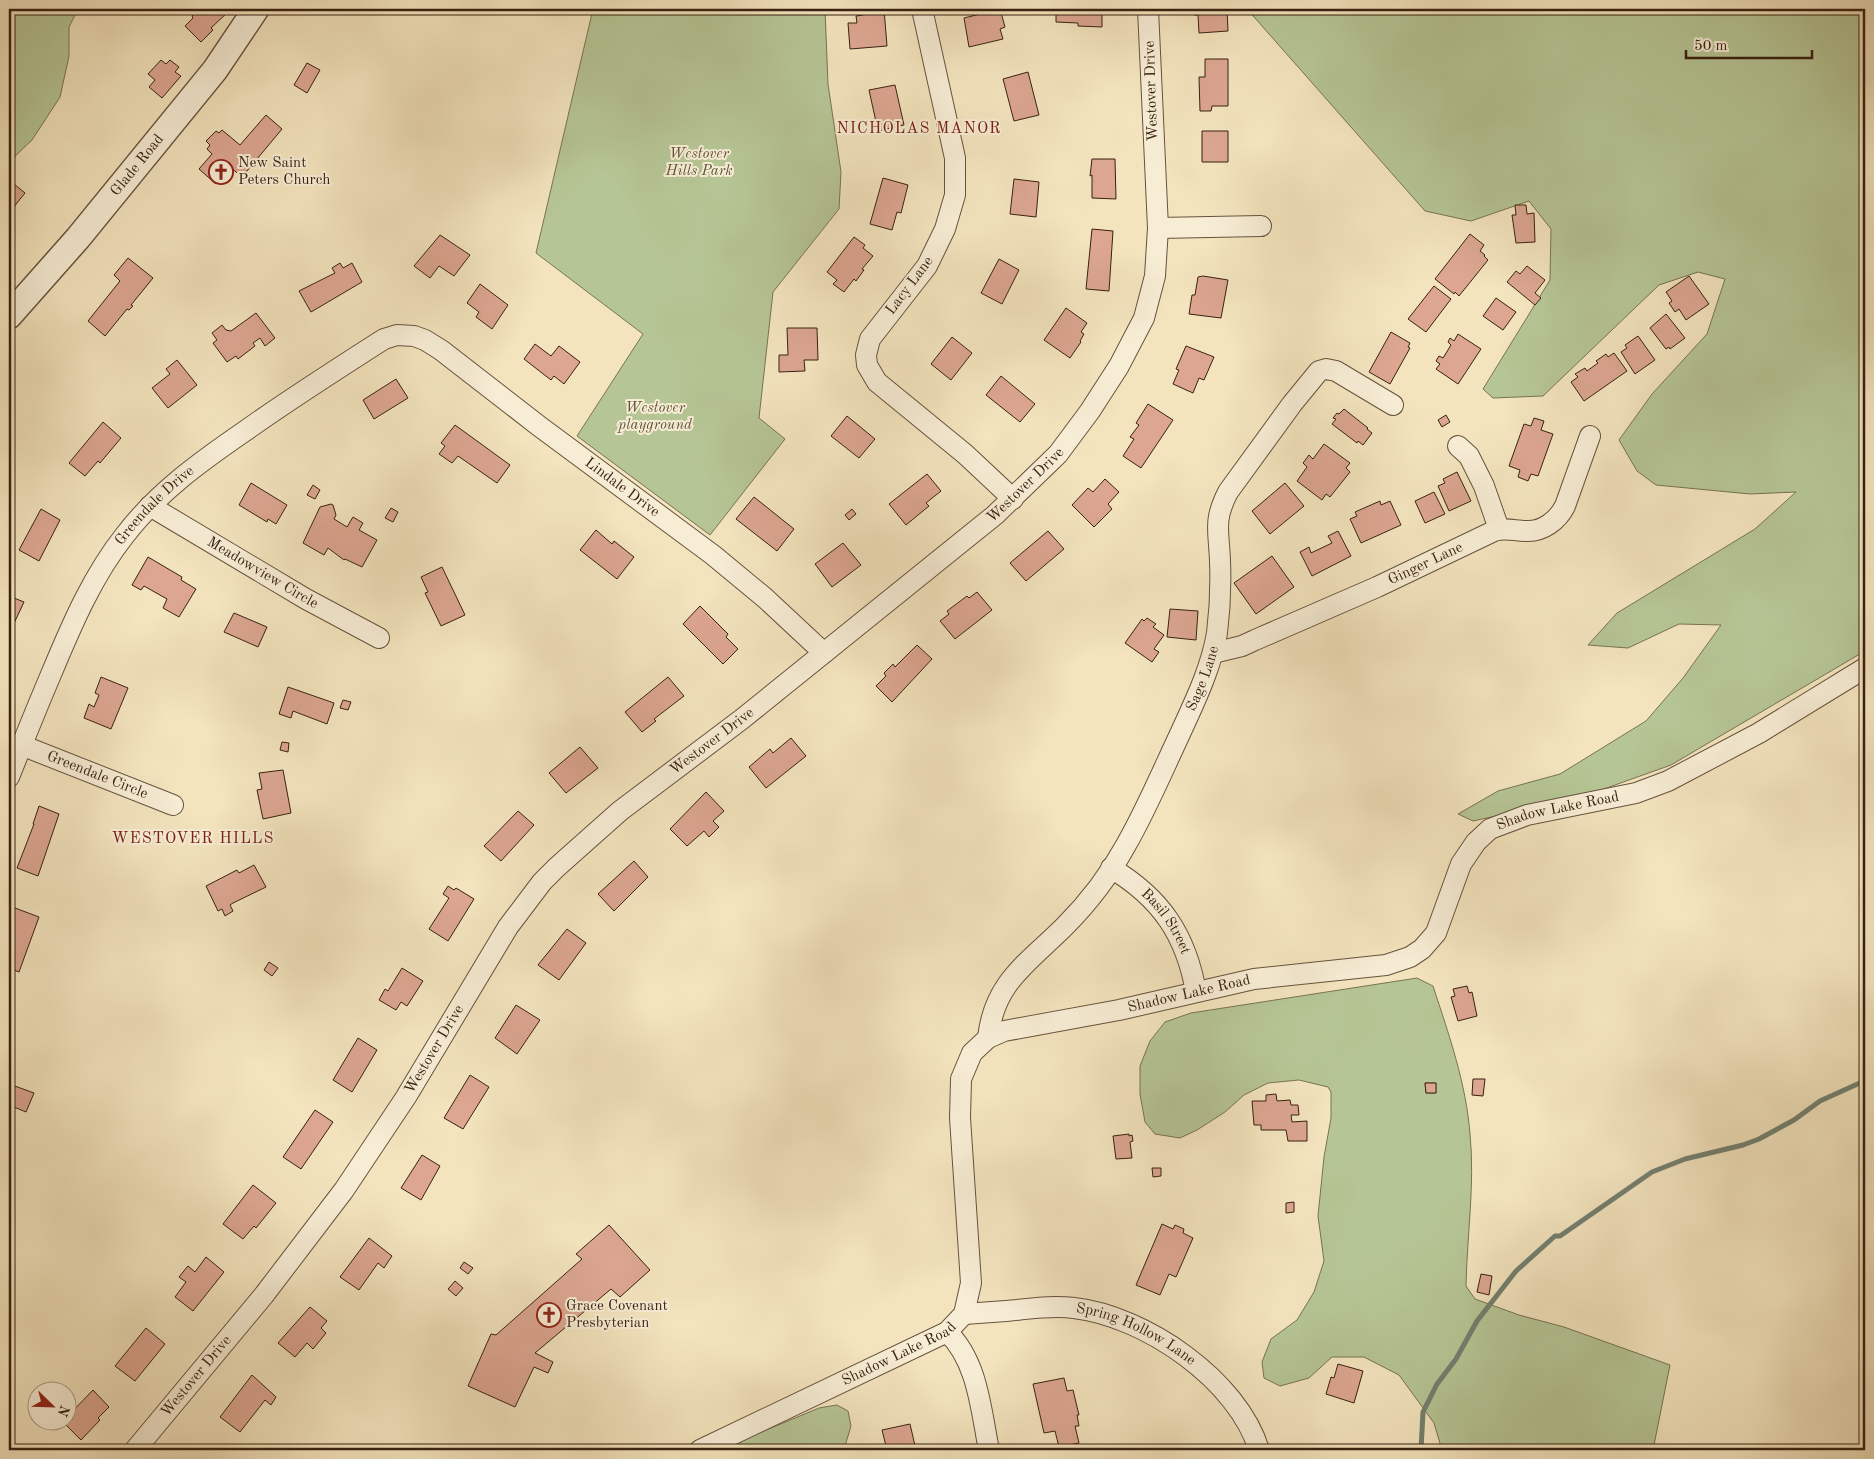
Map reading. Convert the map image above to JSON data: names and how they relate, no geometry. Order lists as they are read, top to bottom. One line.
{"streets":{"street":["Westover Drive","Glade Road","Lacy Lane","Lindale Drive","Greendale Drive","Ginger Lane","Meadowview Circle","Sage Lane","Greendale Circle","Shadow Lake Road","Basil Street","Spring Hollow Lane"]},"crossings":[["Westover Drive","Lacy Lane"],["Westover Drive","Lindale Drive"],["Lindale Drive","Greendale Drive"],["Greendale Drive","Meadowview Circle"],["Greendale Drive","Greendale Circle"],["Ginger Lane","Sage Lane"],["Sage Lane","Shadow Lake Road"],["Sage Lane","Basil Street"],["Shadow Lake Road","Basil Street"],["Shadow Lake Road","Spring Hollow Lane"]],"districts":["NICHOLAS MANOR","WESTOVER HILLS"],"parks":["Westover Hills Park","Westover playground"],"places":{"church":["New Saint Peters Church","Grace Covenant Presbyterian"]},"scale_bar":"50 m","north":"bottom right"}
